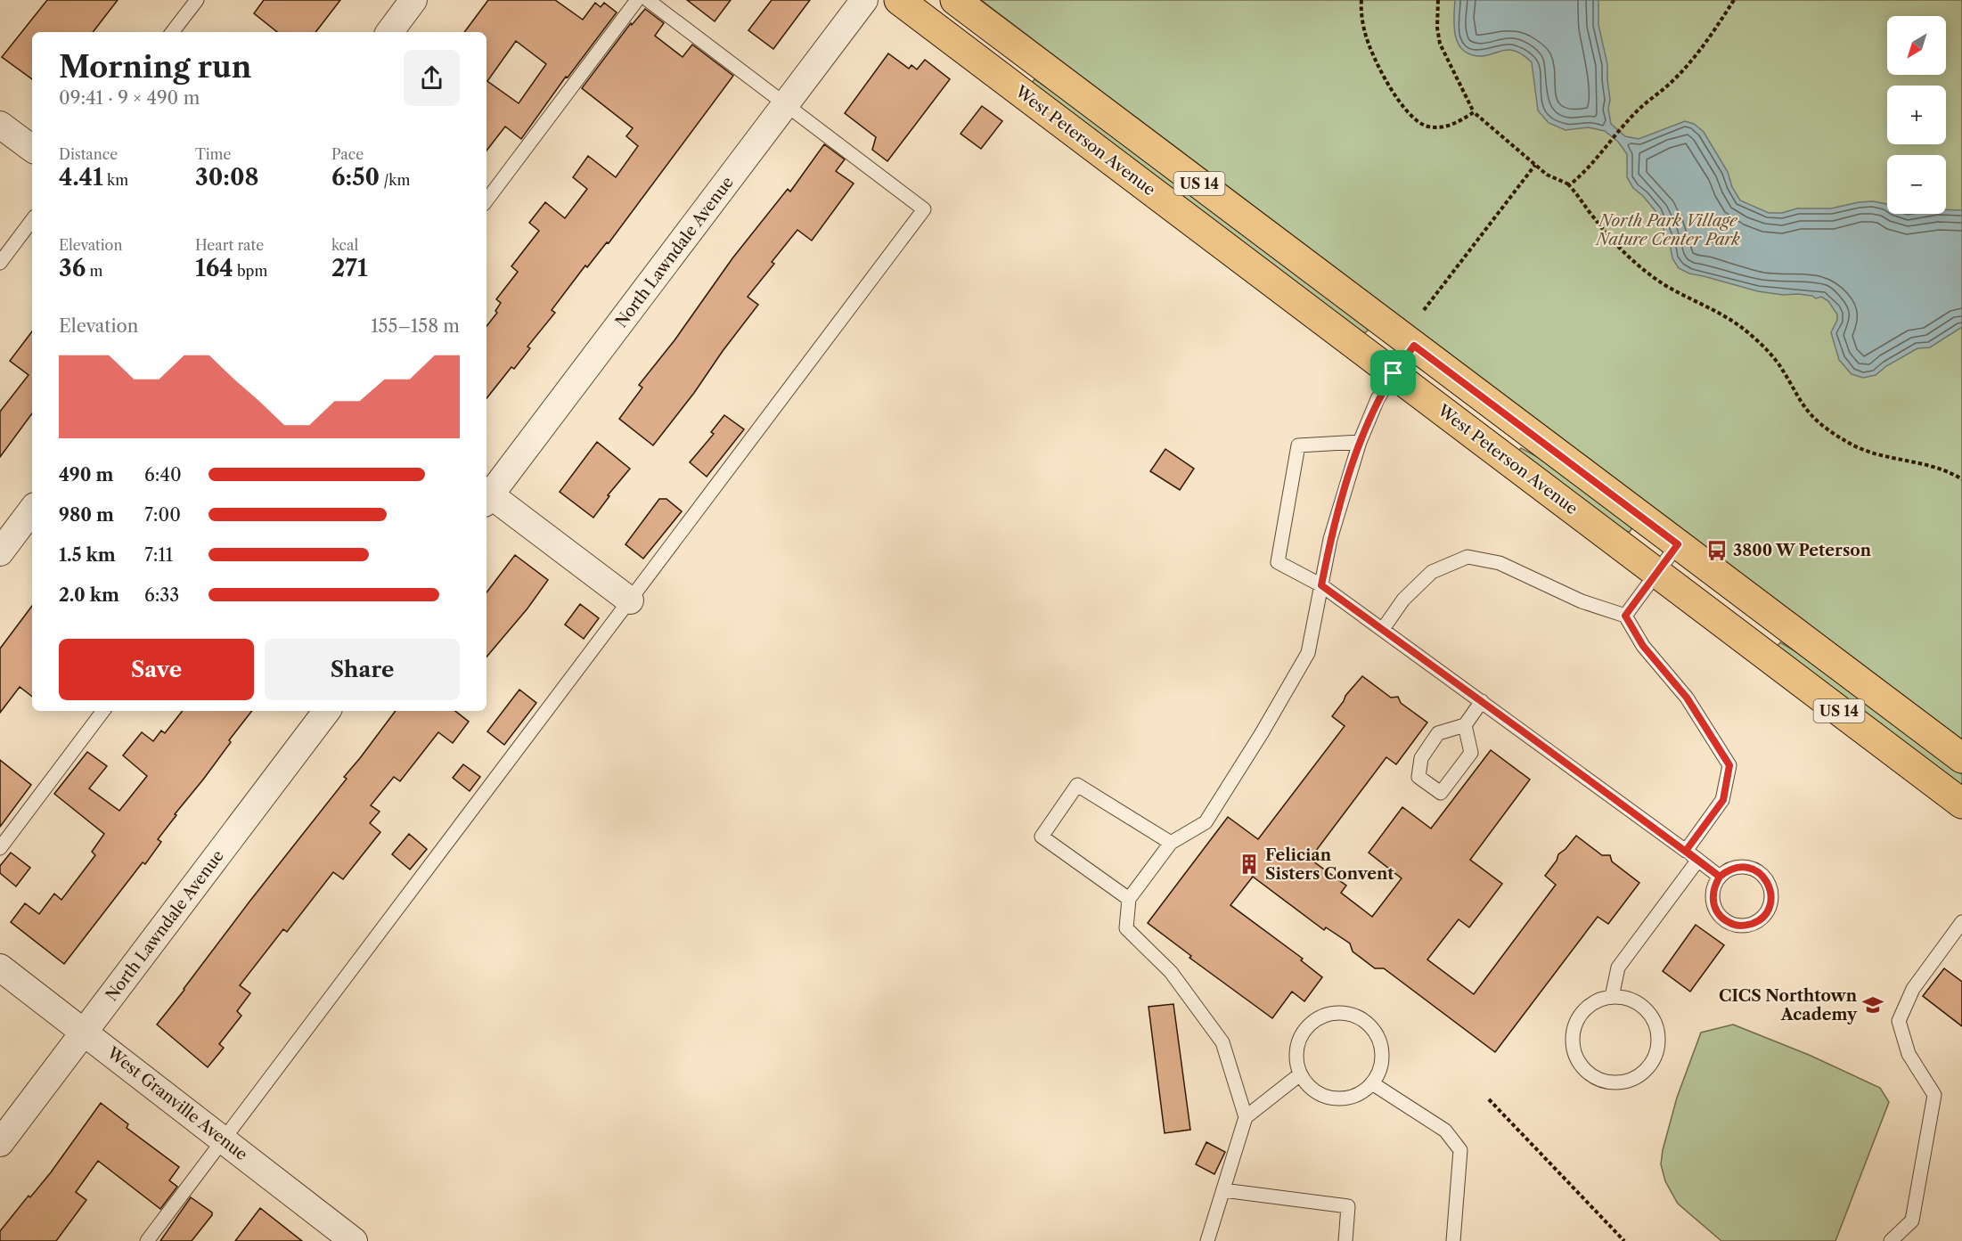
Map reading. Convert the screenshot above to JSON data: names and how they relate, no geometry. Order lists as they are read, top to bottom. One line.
{"streets":{"main road":["West Peterson Avenue","US 14"],"street":["North Lawndale Avenue","West Granville Avenue"]},"crossings":[["North Lawndale Avenue","West Granville Avenue"]],"parks":["North Park Village Nature Center Park"],"places":{"bus stop":["3800 W Peterson"],"building":["Felician Sisters Convent"],"school or university":["CICS Northtown Academy"]},"north":"bottom left","page":{"map_buttons":["+","−"],"heading":["Morning run","09:41 · 9 × 490 m"],"stats":[["Distance","4.41 km"],["Time","30:08"],["Pace","6:50 /km"],["Elevation","36 m"],["Heart rate","164 bpm"],["kcal","271"]],"chart":["Elevation","155–158 m"],"list":[{"name":"490 m","note":"6:40"},{"name":"980 m","note":"7:00"},{"name":"1.5 km","note":"7:11"},{"name":"2.0 km","note":"6:33"}],"buttons":["Save","Share"]}}
